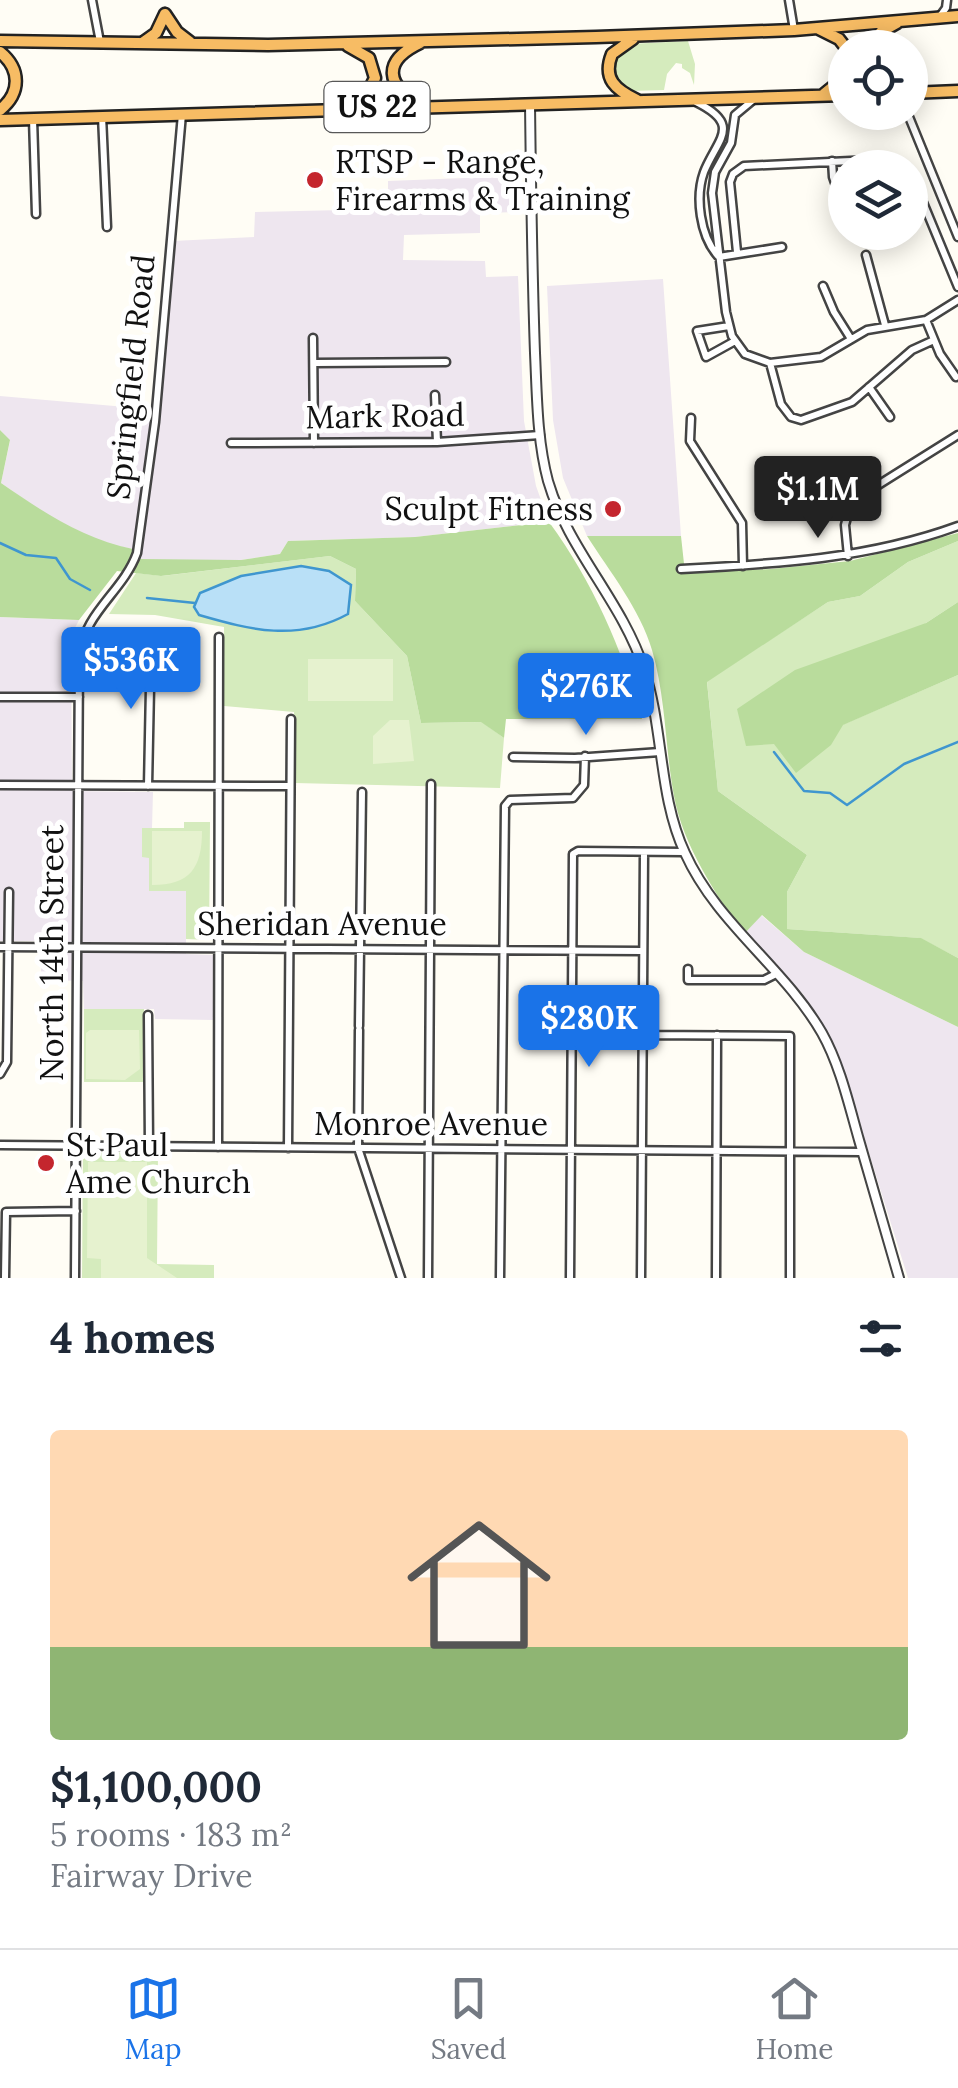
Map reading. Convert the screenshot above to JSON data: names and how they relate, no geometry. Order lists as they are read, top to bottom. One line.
{"streets":{"highway":["US 22"],"street":["Springfield Road","Mark Road","Sheridan Avenue","North 14th Street","Monroe Avenue"]},"crossings":[["US 22","Springfield Road"],["Springfield Road","North 14th Street"],["Sheridan Avenue","North 14th Street"],["North 14th Street","Monroe Avenue"]],"places":["RTSP - Range, Firearms & Training","Sculpt Fitness","St Paul Ame Church"],"page":{"price":["$1.1M","$536K","$276K","$280K"],"heading":"4 homes","list":[{"name":"$1,100,000","note":"5 rooms · 183 m² · Fairway Drive"}],"tabs":["Map","Saved","Home"]}}
